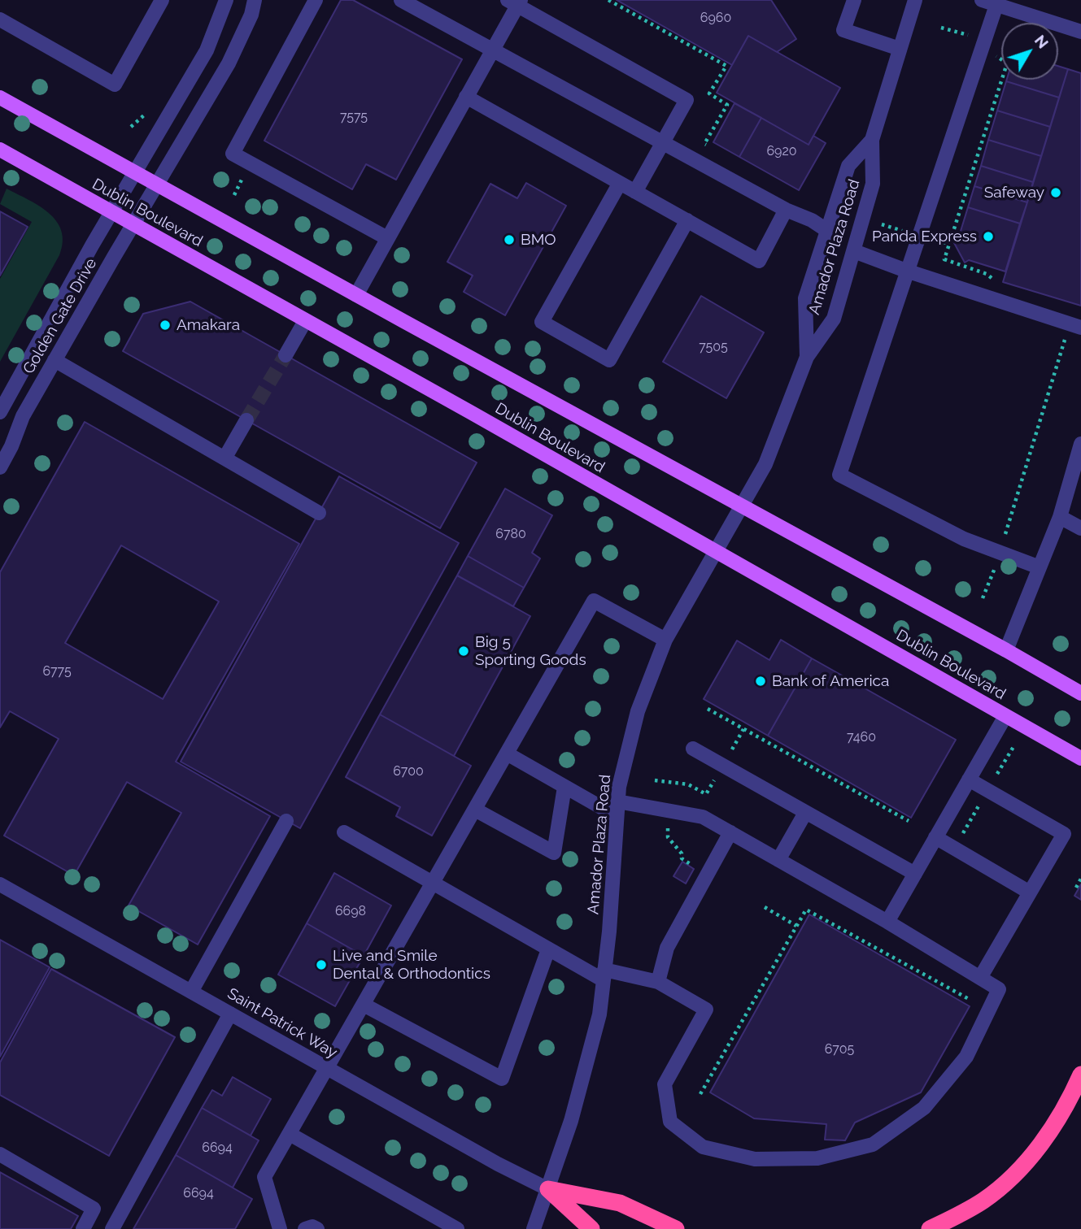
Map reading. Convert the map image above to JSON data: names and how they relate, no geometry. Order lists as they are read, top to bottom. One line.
{"streets":{"main road":["Dublin Boulevard"],"street":["Amador Plaza Road","Golden Gate Drive","Saint Patrick Way"]},"crossings":[["Dublin Boulevard","Amador Plaza Road"],["Dublin Boulevard","Golden Gate Drive"],["Amador Plaza Road","Saint Patrick Way"]],"places":["Safeway","Panda Express","BMO","Amakara","Big 5 Sporting Goods","Bank of America","Live and Smile Dental & Orthodontics"],"house_numbers":["6960","7575","6920","7505","6780","6775","7460","6700","6698","6705","6694","6694"],"north":"top right"}
